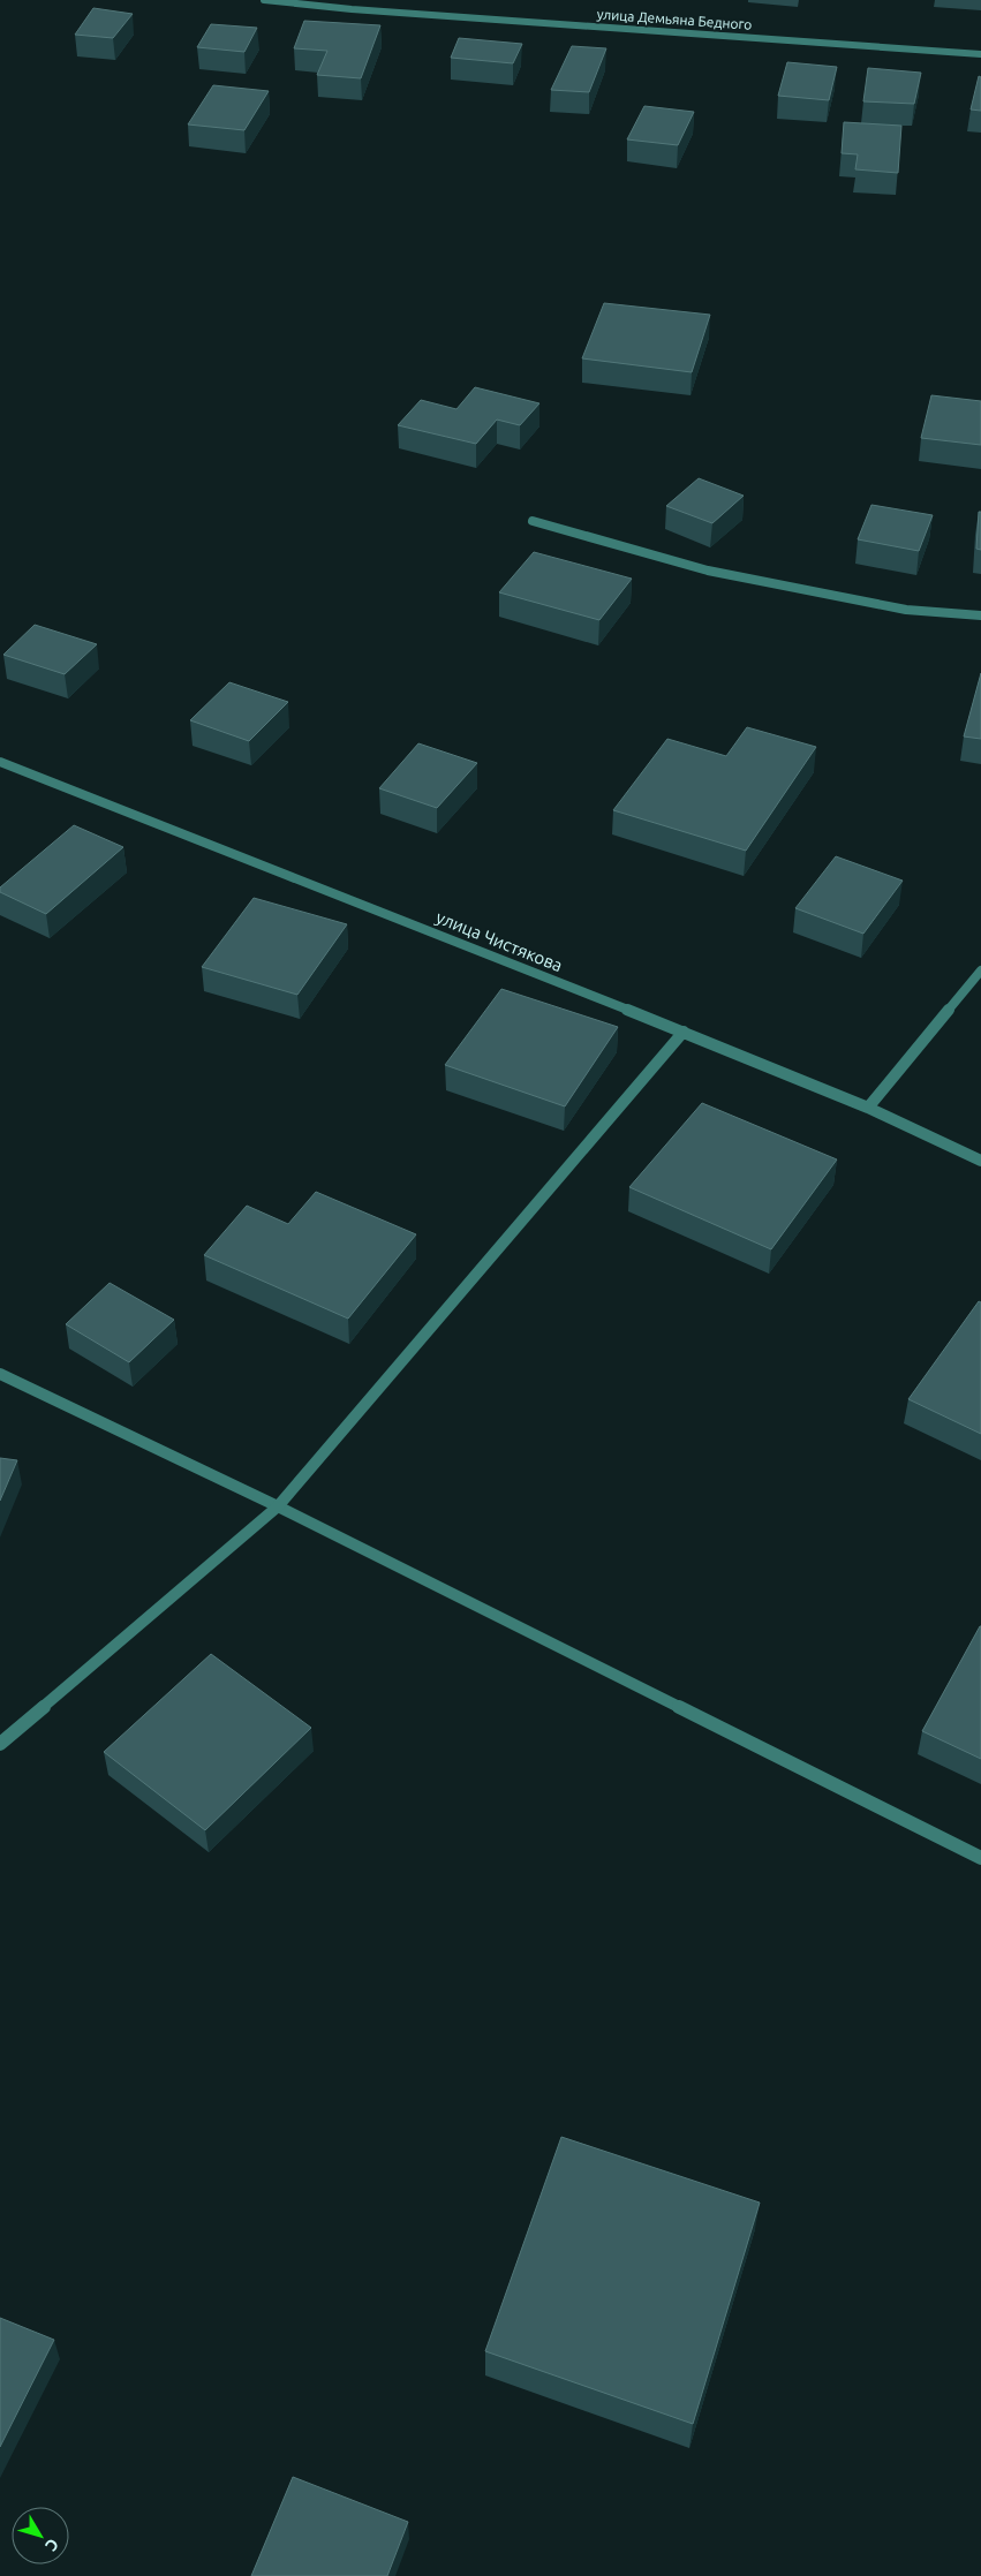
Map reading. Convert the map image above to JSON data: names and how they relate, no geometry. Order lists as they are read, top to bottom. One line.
{"streets":{"street":["улица Демьяна Бедного","улица Чистякова"]},"north":"bottom right"}
